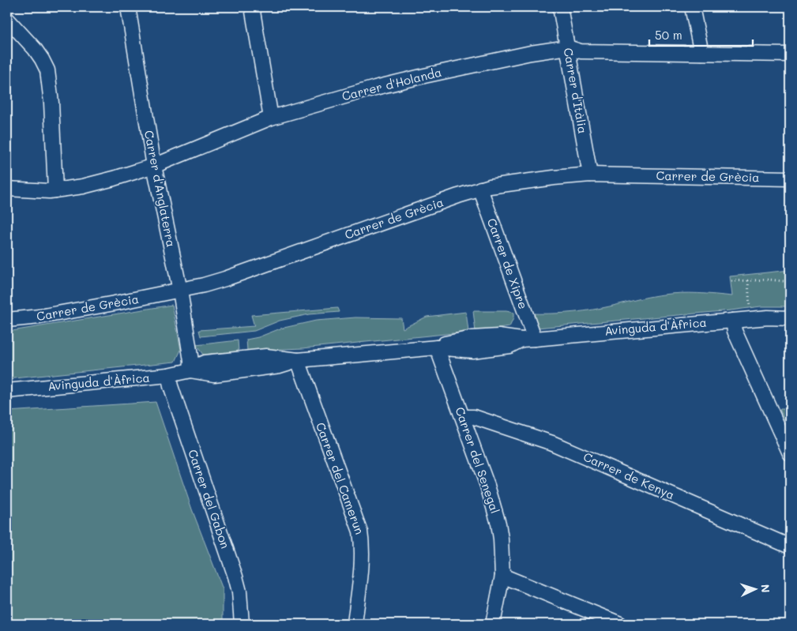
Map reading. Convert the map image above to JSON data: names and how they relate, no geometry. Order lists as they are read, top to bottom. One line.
{"streets":{"street":["Carrer d'Holanda","Carrer d'Itàlia","Carrer de Grècia","Carrer d'Anglaterra","Carrer de Xipre","Avinguda d'Àfrica","Carrer del Senegal","Carrer de Kenya","Carrer del Camerun","Carrer del Gabon"]},"crossings":[["Carrer d'Holanda","Carrer d'Itàlia"],["Carrer d'Holanda","Carrer d'Anglaterra"],["Carrer d'Itàlia","Carrer de Grècia"],["Carrer de Grècia","Carrer d'Anglaterra"],["Carrer de Grècia","Carrer de Xipre"],["Carrer d'Anglaterra","Avinguda d'Àfrica"],["Carrer de Xipre","Avinguda d'Àfrica"],["Avinguda d'Àfrica","Carrer del Senegal"],["Avinguda d'Àfrica","Carrer del Camerun"],["Avinguda d'Àfrica","Carrer del Gabon"],["Carrer del Senegal","Carrer de Kenya"]],"scale_bar":"50 m","north":"right"}
